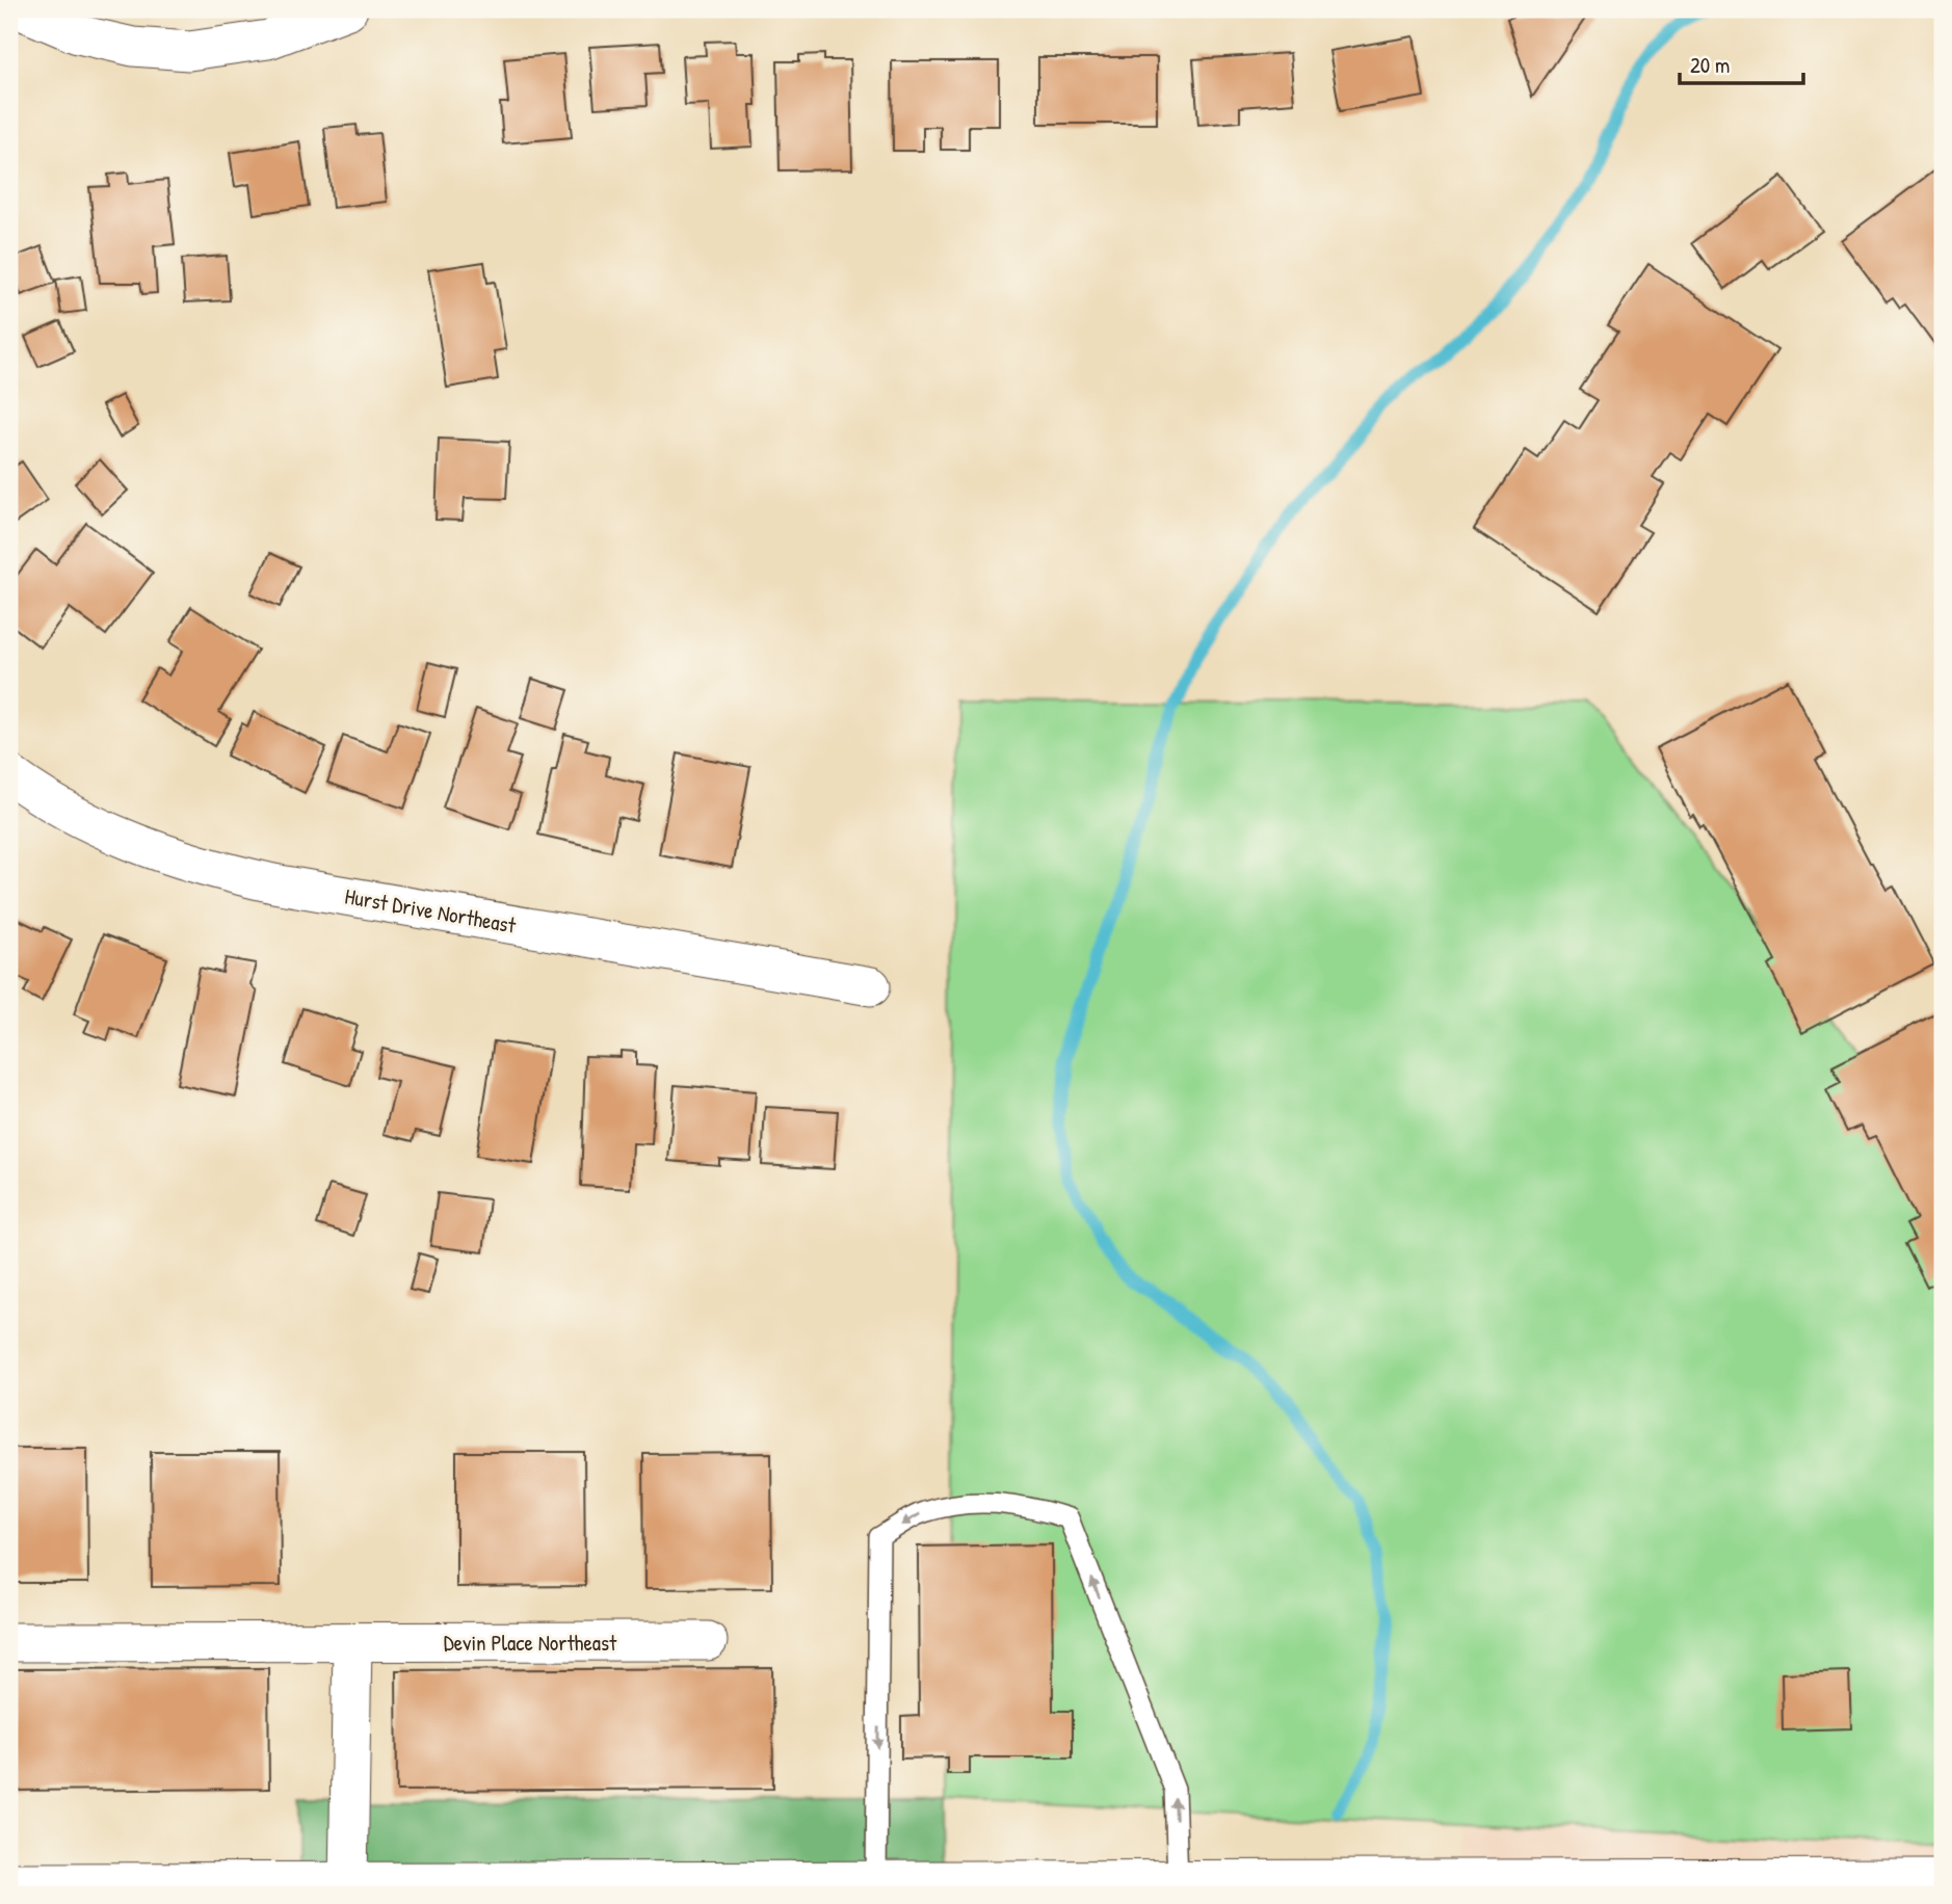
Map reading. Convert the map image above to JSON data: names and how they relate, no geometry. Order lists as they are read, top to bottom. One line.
{"streets":{"street":["Hurst Drive Northeast","Devin Place Northeast"]},"scale_bar":"20 m"}
